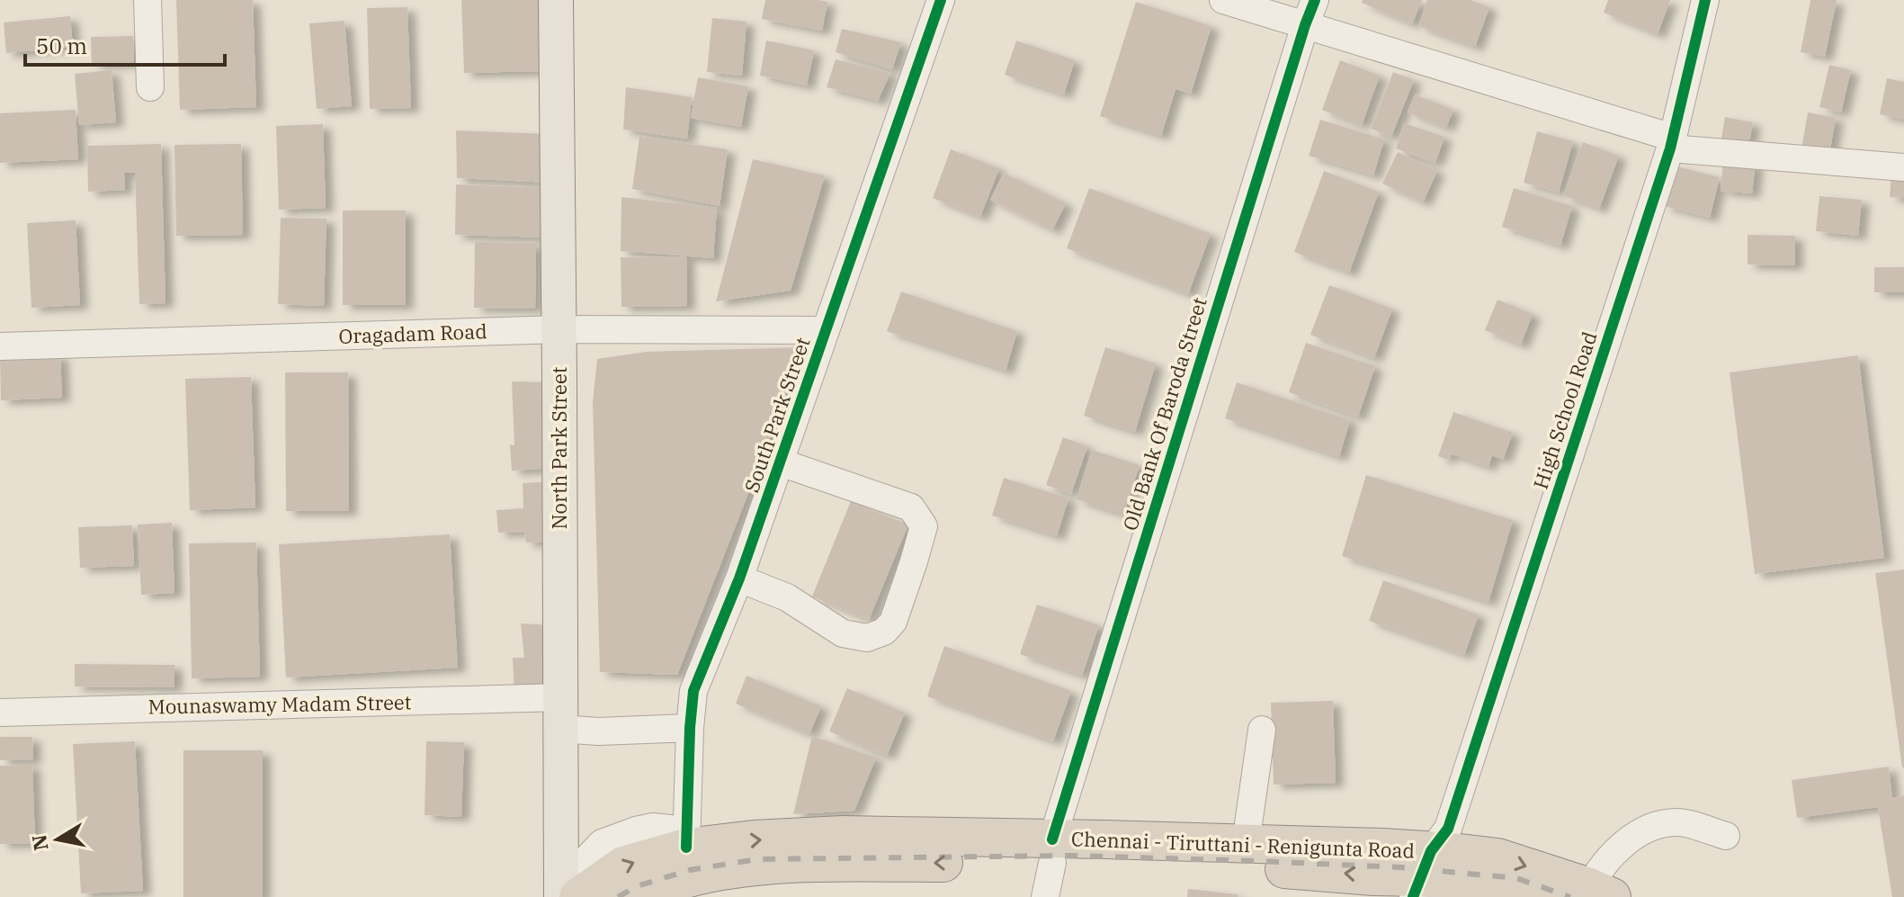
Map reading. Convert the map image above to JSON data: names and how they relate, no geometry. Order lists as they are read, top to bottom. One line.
{"streets":{"highway":["Chennai - Tiruttani - Renigunta Road"],"main road":["North Park Street"],"street":["Oragadam Road","High School Road","Old Bank Of Baroda Street","South Park Street","Mounaswamy Madam Street"]},"crossings":[["Oragadam Road","South Park Street"],["Oragadam Road","North Park Street"],["High School Road","Chennai - Tiruttani - Renigunta Road"],["Old Bank Of Baroda Street","Chennai - Tiruttani - Renigunta Road"],["South Park Street","Mounaswamy Madam Street"],["South Park Street","Chennai - Tiruttani - Renigunta Road"],["North Park Street","Mounaswamy Madam Street"]],"scale_bar":"50 m","north":"left"}
